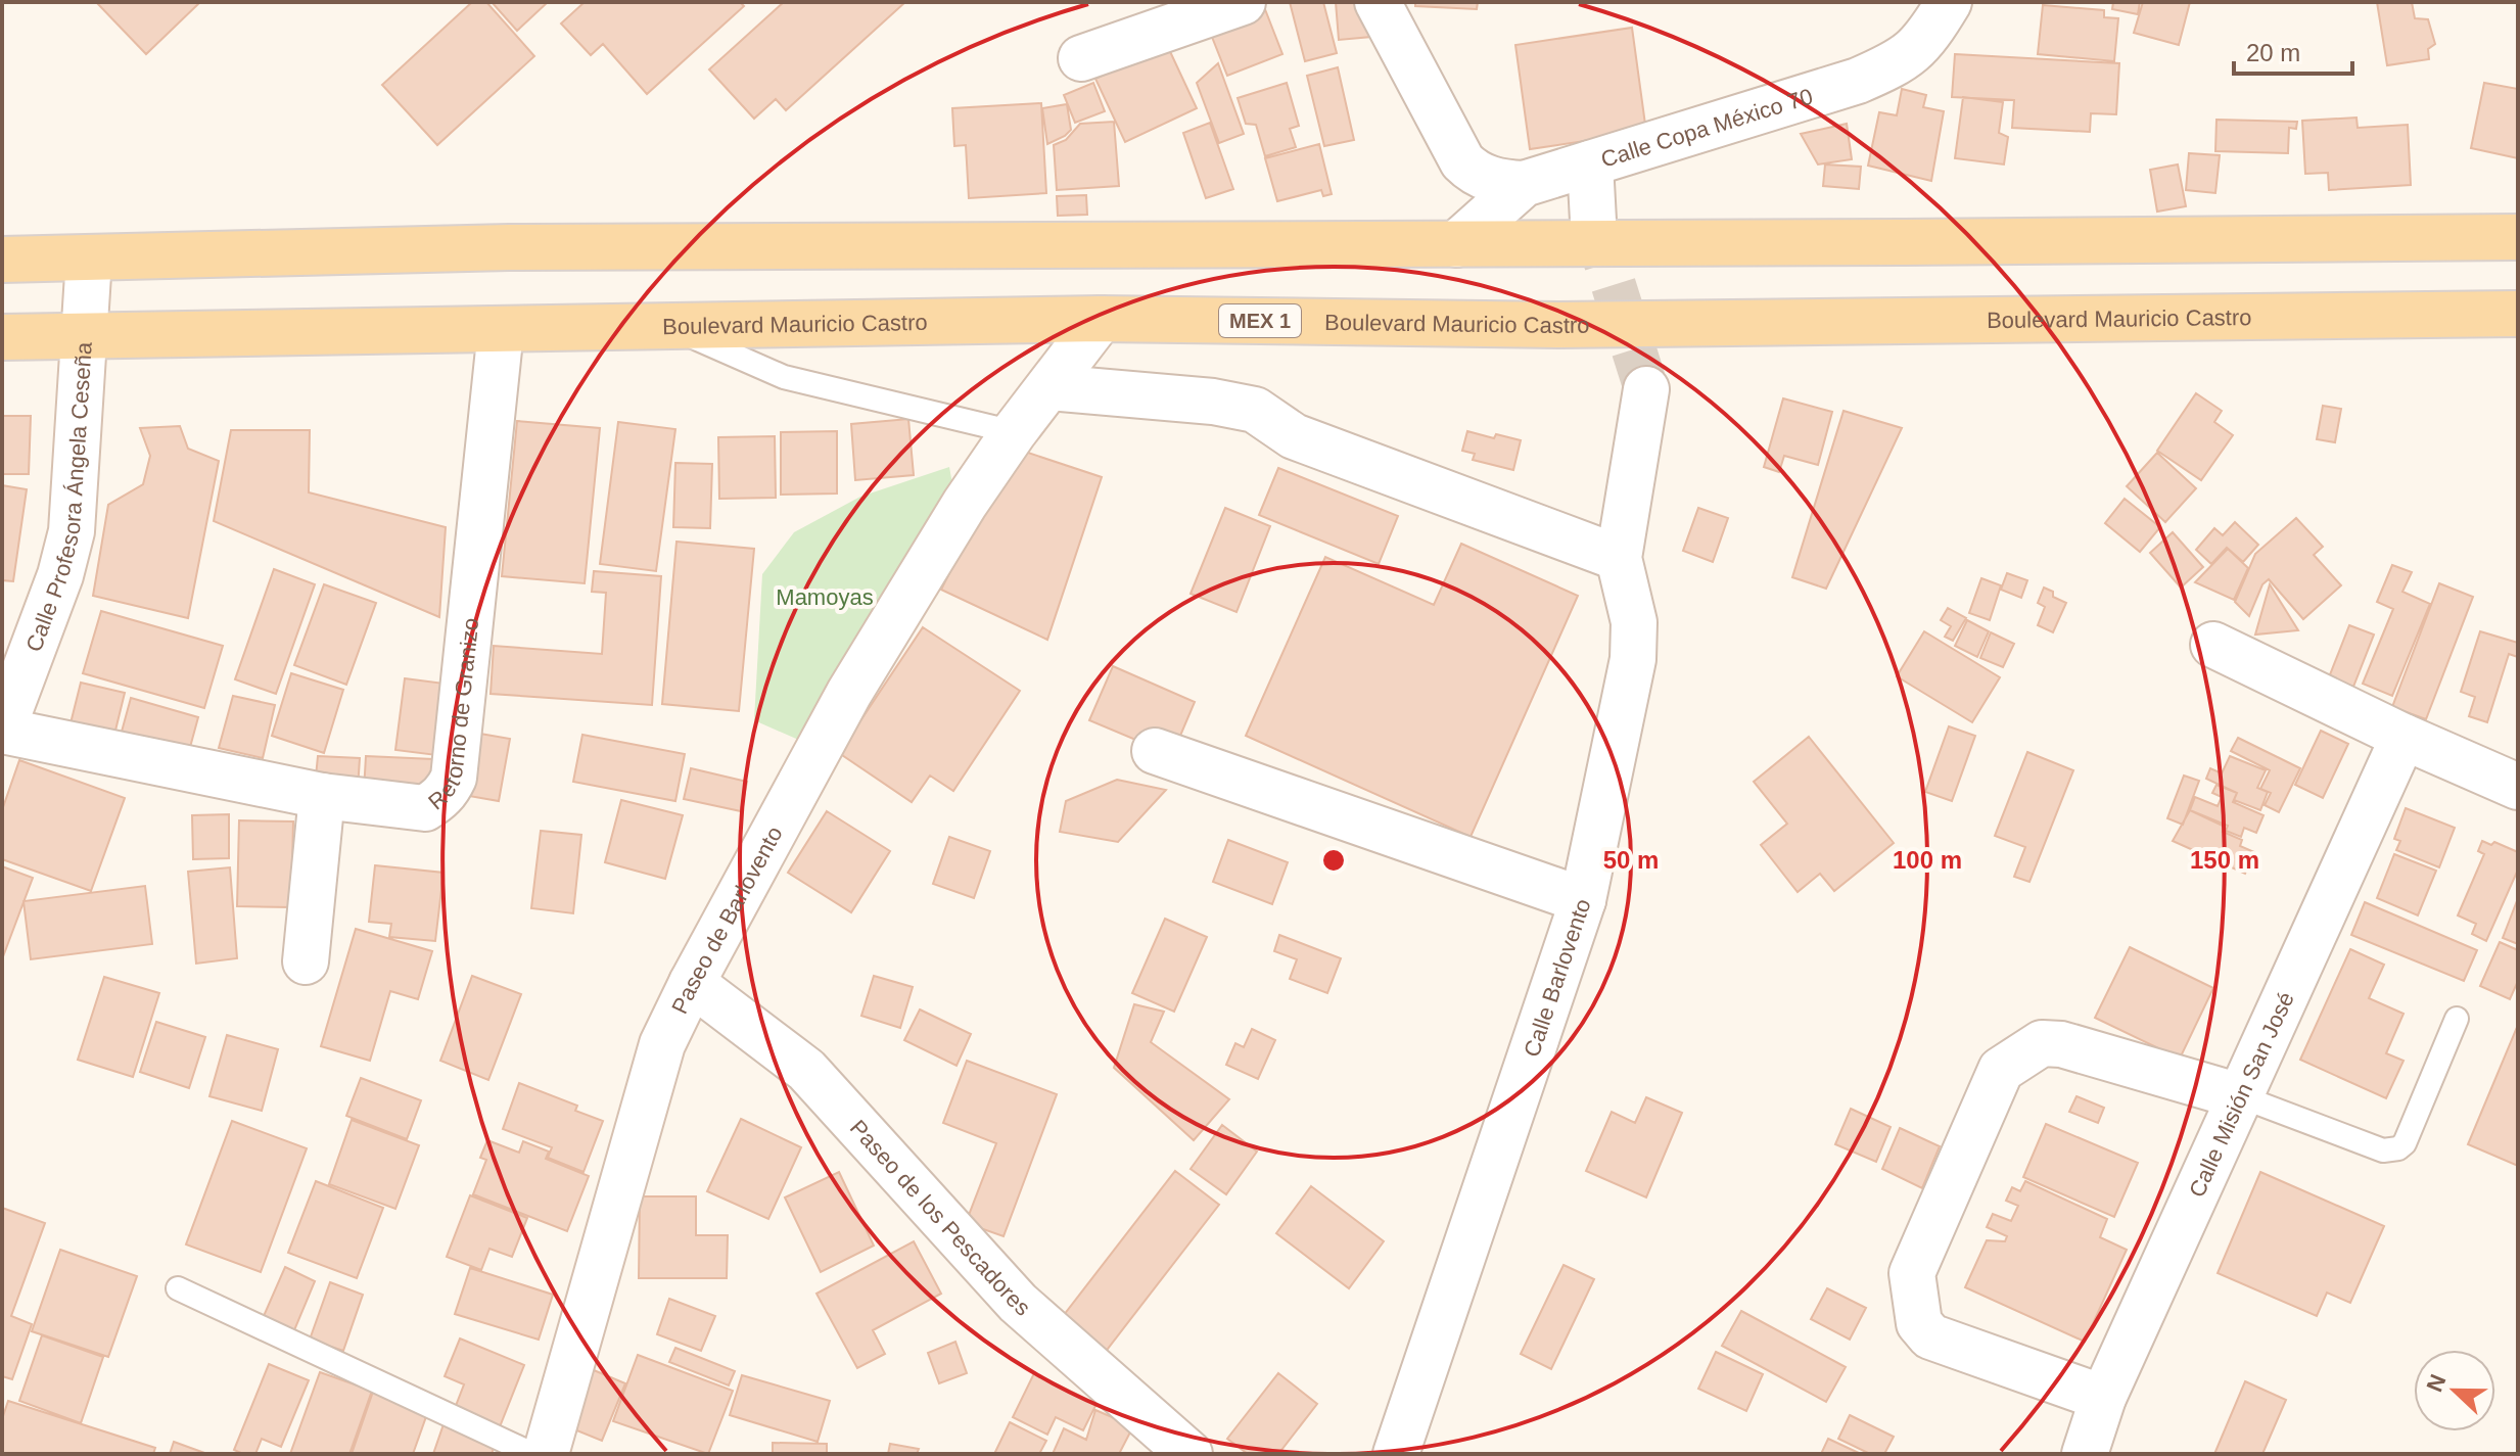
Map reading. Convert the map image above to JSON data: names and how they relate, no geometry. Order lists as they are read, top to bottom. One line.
{"streets":{"main road":["Boulevard Mauricio Castro","MEX 1"],"street":["Calle Copa México 70","Calle Profesora Ángela Ceseña","Retorno de Granizo","Paseo de Barlovento","Calle Barlovento","Calle Misión San José","Paseo de los Pescadores"]},"crossings":[["Boulevard Mauricio Castro","Calle Profesora Ángela Ceseña"],["Boulevard Mauricio Castro","Retorno de Granizo"],["Boulevard Mauricio Castro","Paseo de Barlovento"],["Calle Profesora Ángela Ceseña","Retorno de Granizo"],["Paseo de Barlovento","Paseo de los Pescadores"]],"parks":["Mamoyas"],"scale_bar":"20 m","north":"left","rings":["50 m","100 m","150 m"]}
